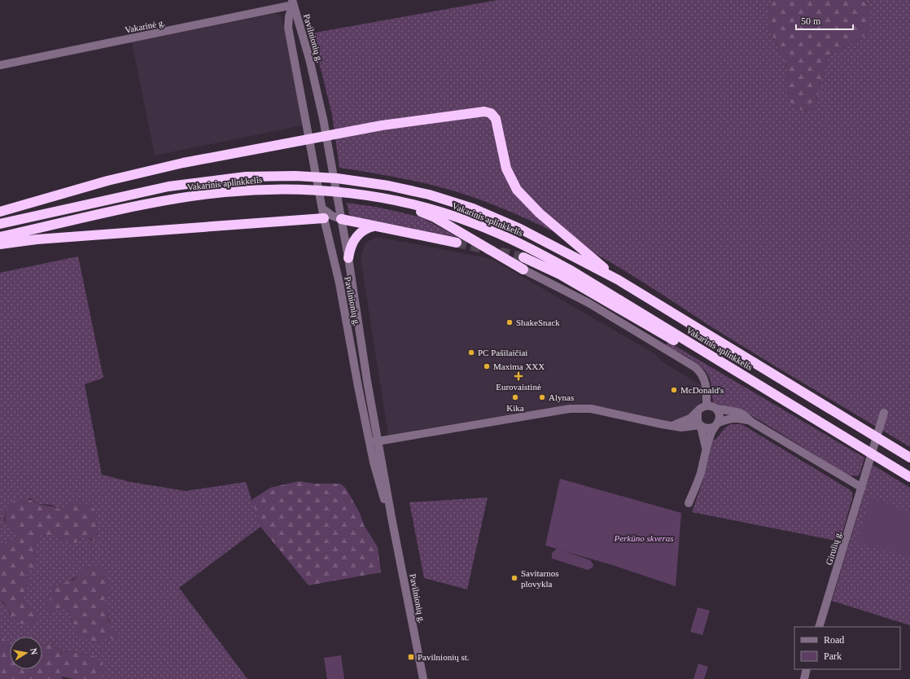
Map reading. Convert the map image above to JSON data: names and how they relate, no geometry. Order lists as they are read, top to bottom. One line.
{"streets":{"highway":["Vakarinis aplinkkelis"],"street":["Vakarinė g.","Pavilnionių g.","Girulių g."]},"crossings":[["Vakarinė g.","Pavilnionių g."]],"parks":["Perkūno skveras"],"places":{"other":["ShakeSnack","PC Pašilaičiai","Maxima XXX","McDonald's","Kika","Alynas","Savitarnos plovykla"],"health":["Eurovaistinė"],"transit":["Pavilnionių st."]},"legend":["Road","Park"],"scale_bar":"50 m","north":"right"}
